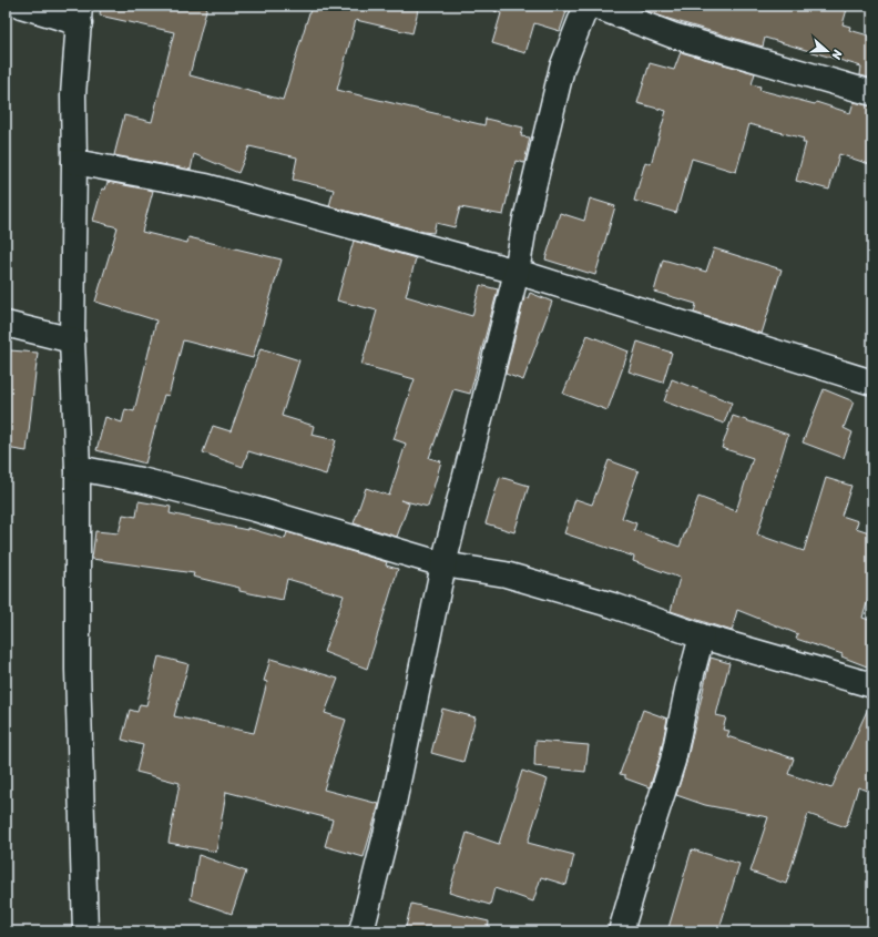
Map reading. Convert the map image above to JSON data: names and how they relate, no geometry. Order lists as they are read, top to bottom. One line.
{"north":"right"}
